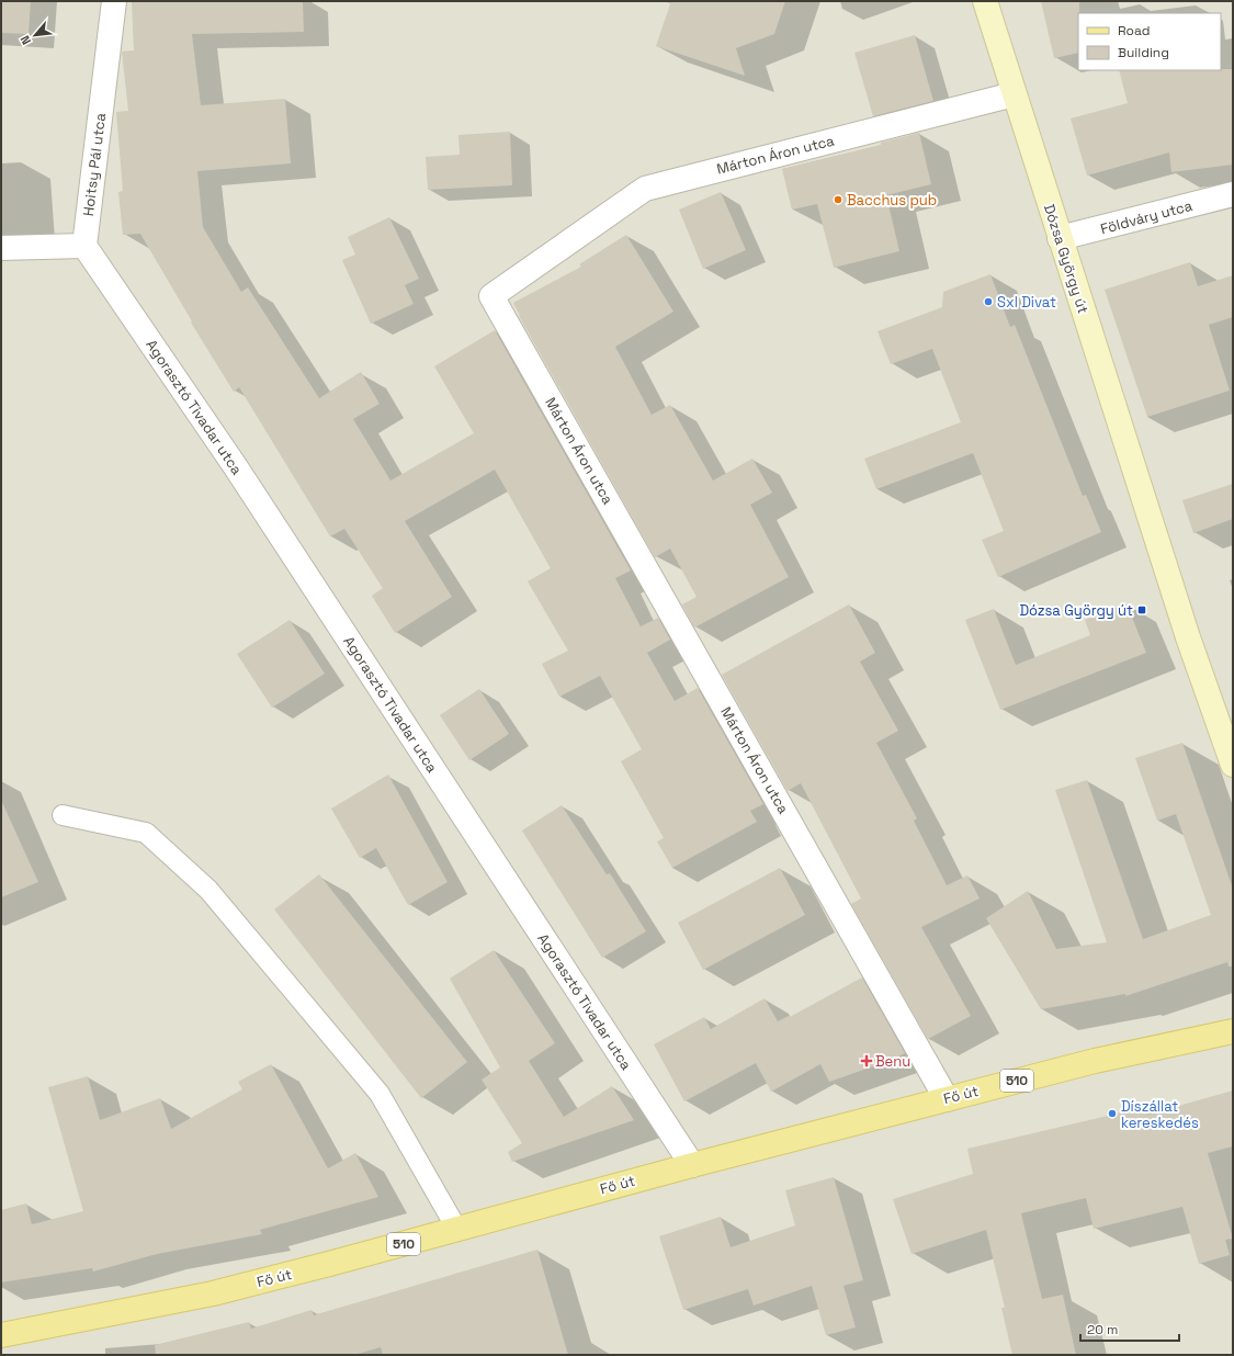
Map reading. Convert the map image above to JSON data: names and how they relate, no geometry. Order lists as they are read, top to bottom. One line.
{"streets":{"main road":["Dózsa György út","510","Fő út"],"street":["Márton Áron utca","Hoitsy Pál utca","Földváry utca","Agorasztó Tivadar utca"]},"crossings":[["Márton Áron utca","Dózsa György út"],["Márton Áron utca","Fő út"],["Hoitsy Pál utca","Agorasztó Tivadar utca"],["Földváry utca","Dózsa György út"],["Agorasztó Tivadar utca","Fő út"]],"places":{"other":["Bacchus pub","Sxl Divat","Díszállat kereskedés"],"transit":["Dózsa György út"],"health":["Benu"]},"legend":["Road","Building"],"scale_bar":"20 m","north":"bottom left"}
